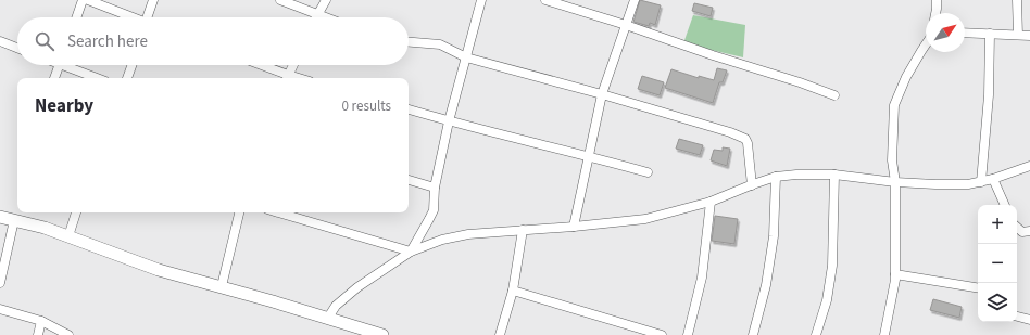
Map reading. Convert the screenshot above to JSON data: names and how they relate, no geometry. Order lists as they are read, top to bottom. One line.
{"north":"top right","page":{"search":"Search here","heading":["Nearby","0 results"],"map_buttons":["+","−"]}}
